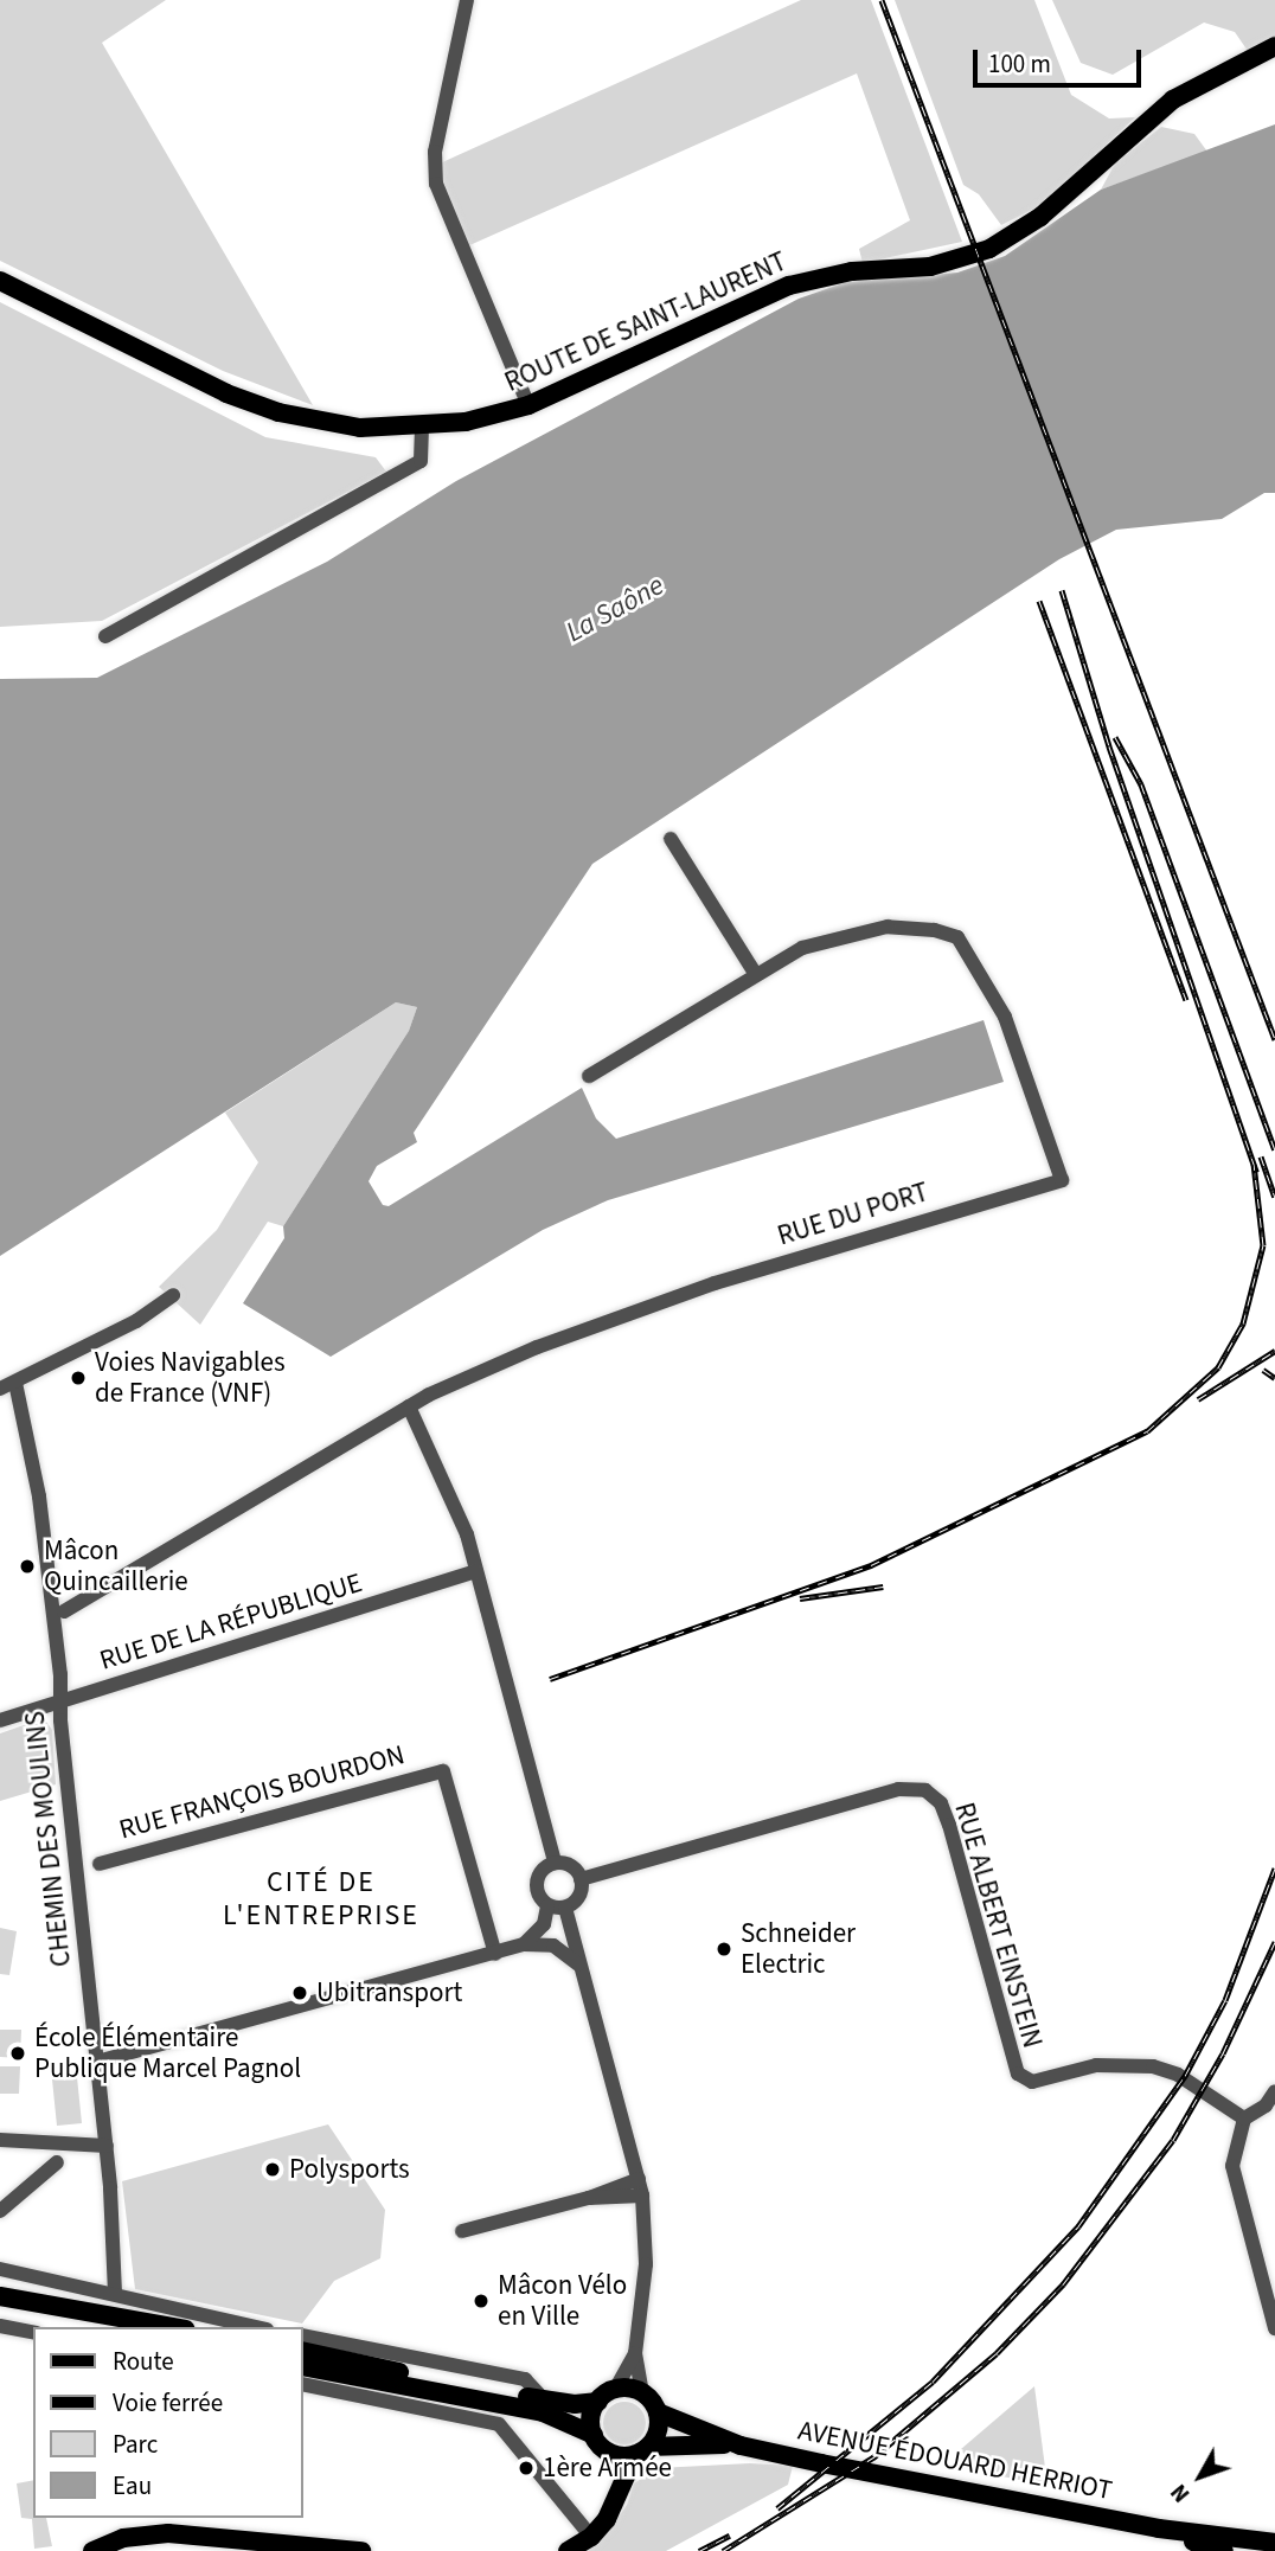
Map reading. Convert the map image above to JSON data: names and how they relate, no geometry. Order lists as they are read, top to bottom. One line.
{"streets":{"main road":["ROUTE DE SAINT-LAURENT","AVENUE ÉDOUARD HERRIOT"],"street":["RUE DU PORT","RUE DE LA RÉPUBLIQUE","RUE FRANÇOIS BOURDON","CHEMIN DES MOULINS","RUE ALBERT EINSTEIN"]},"crossings":[["RUE DE LA RÉPUBLIQUE","CHEMIN DES MOULINS"]],"districts":["CITÉ DE L'ENTREPRISE"],"water":["La Saône"],"places":["Voies Navigables de France (VNF)","Mâcon Quincaillerie","Schneider Electric","Ubitransport","École Élémentaire Publique Marcel Pagnol","Polysports","Mâcon Vélo en Ville","1ère Armée"],"legend":["Route","Voie ferrée","Parc","Eau"],"scale_bar":"100 m","north":"bottom left"}
